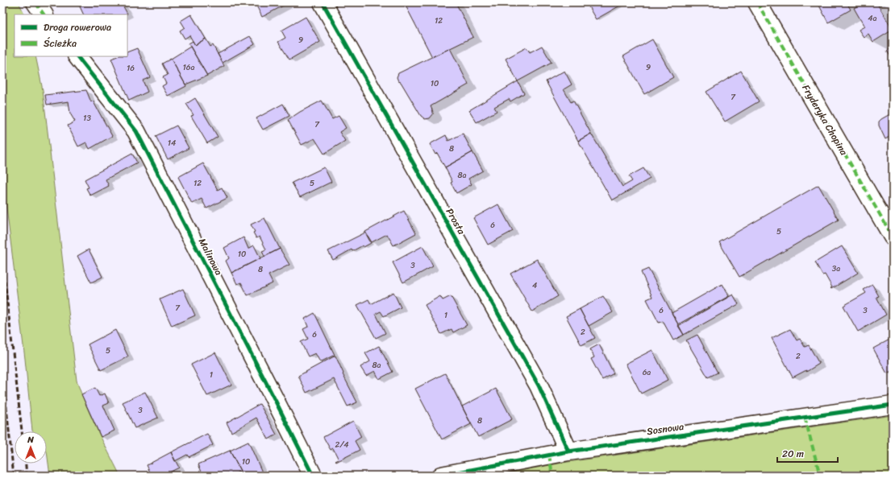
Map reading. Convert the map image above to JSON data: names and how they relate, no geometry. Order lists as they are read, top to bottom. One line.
{"streets":{"street":["Fryderyka Chopina","Prosta","Malinowa","Sosnowa"]},"crossings":[["Prosta","Sosnowa"]],"house_numbers":["4a","12","9","16a","9","16","10","7","13","7","14","8","8a","12","5","6","5","10","3","3a","8","4","7","6","3","1","2","6","5","2","8a","6a","1","3","8","2/4","10"],"legend":["Droga rowerowa","Ścieżka"],"scale_bar":"20 m","north":"top"}
